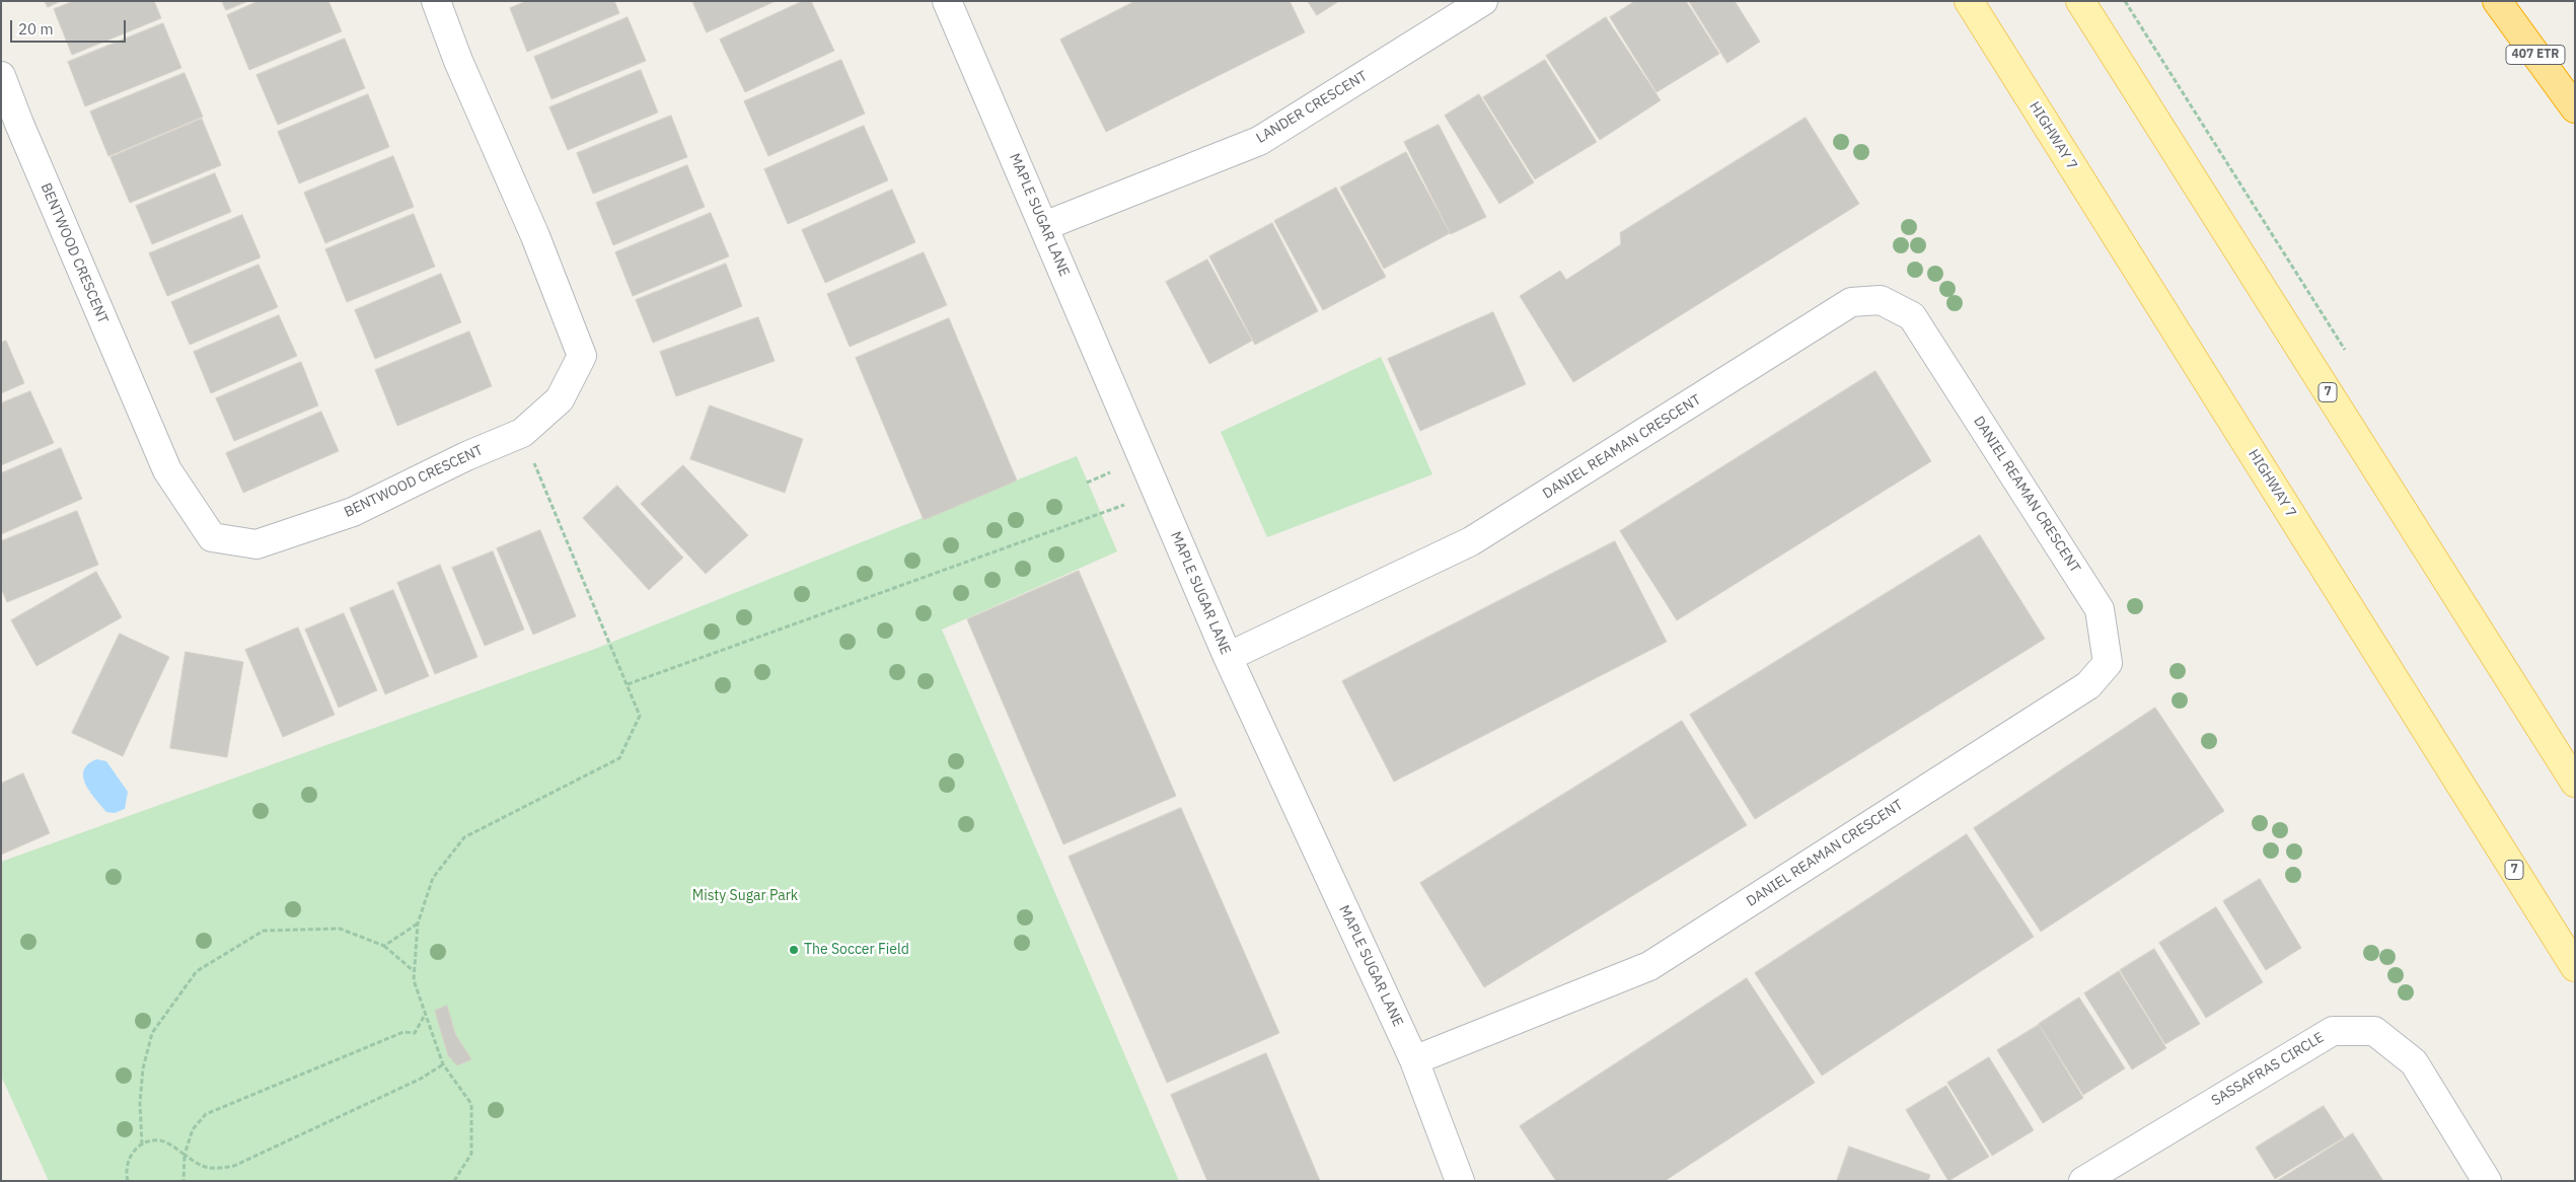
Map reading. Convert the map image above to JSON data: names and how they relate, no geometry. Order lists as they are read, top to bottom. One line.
{"streets":{"highway":["407 ETR"],"main road":["HIGHWAY 7","7"],"street":["LANDER CRESCENT","MAPLE SUGAR LANE","BENTWOOD CRESCENT","DANIEL REAMAN CRESCENT","SASSAFRAS CIRCLE"]},"crossings":[["LANDER CRESCENT","MAPLE SUGAR LANE"],["MAPLE SUGAR LANE","DANIEL REAMAN CRESCENT"]],"parks":["Misty Sugar Park"],"places":["The Soccer Field"],"scale_bar":"20 m"}
